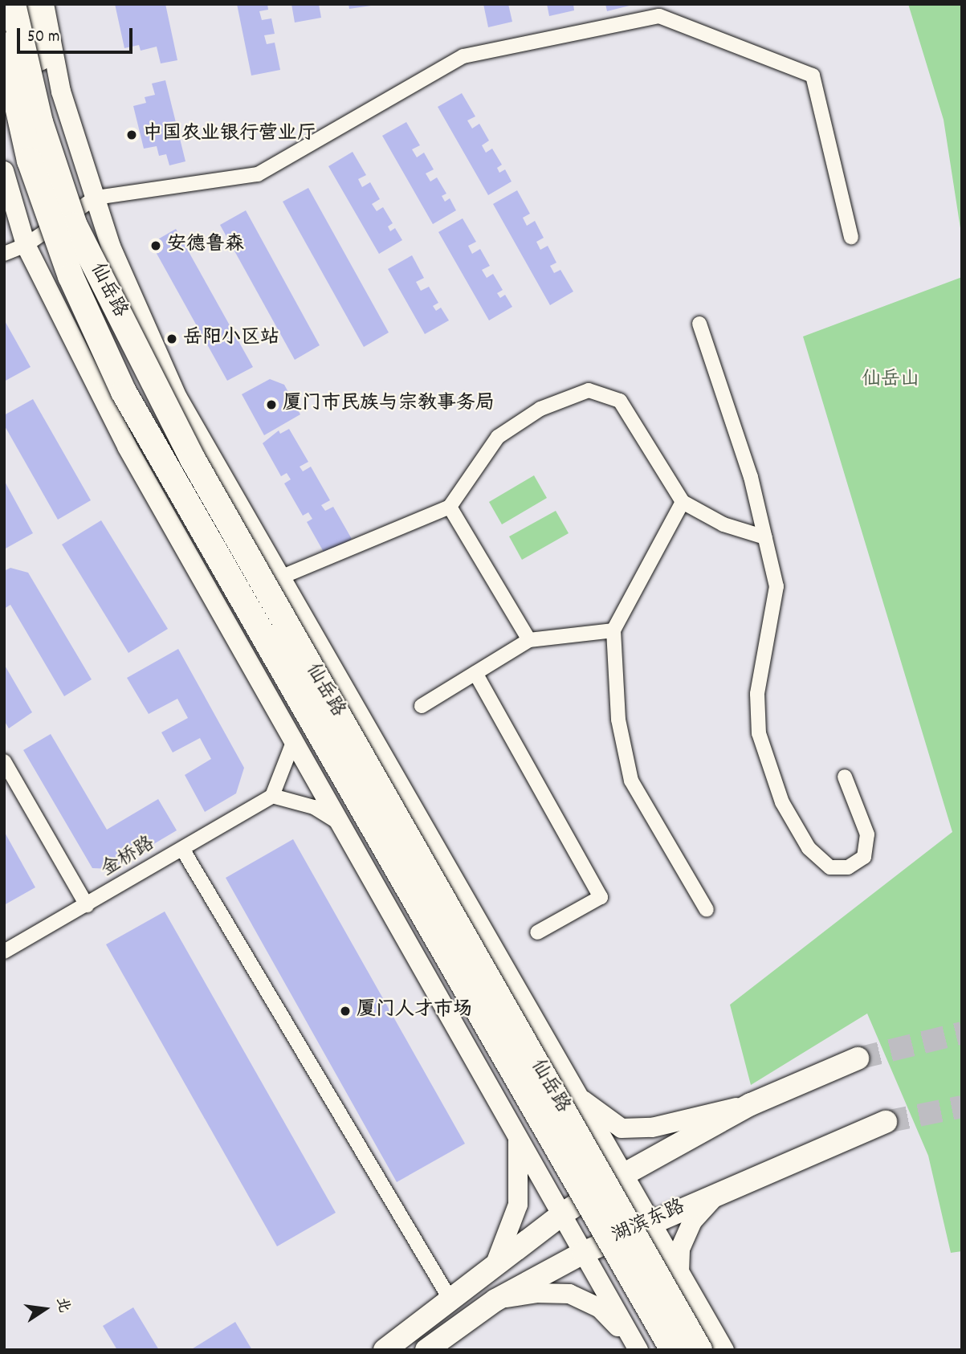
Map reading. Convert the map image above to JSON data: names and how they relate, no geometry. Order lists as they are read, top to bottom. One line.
{"streets":{"highway":["仙岳路"],"main road":["湖滨东路"],"street":["金桥路"]},"parks":["仙岳山"],"places":["中国农业银行营业厅","安德鲁森","岳阳小区站","厦门市民族与宗教事务局","厦门人才市场"],"scale_bar":"50 m","north":"right"}
